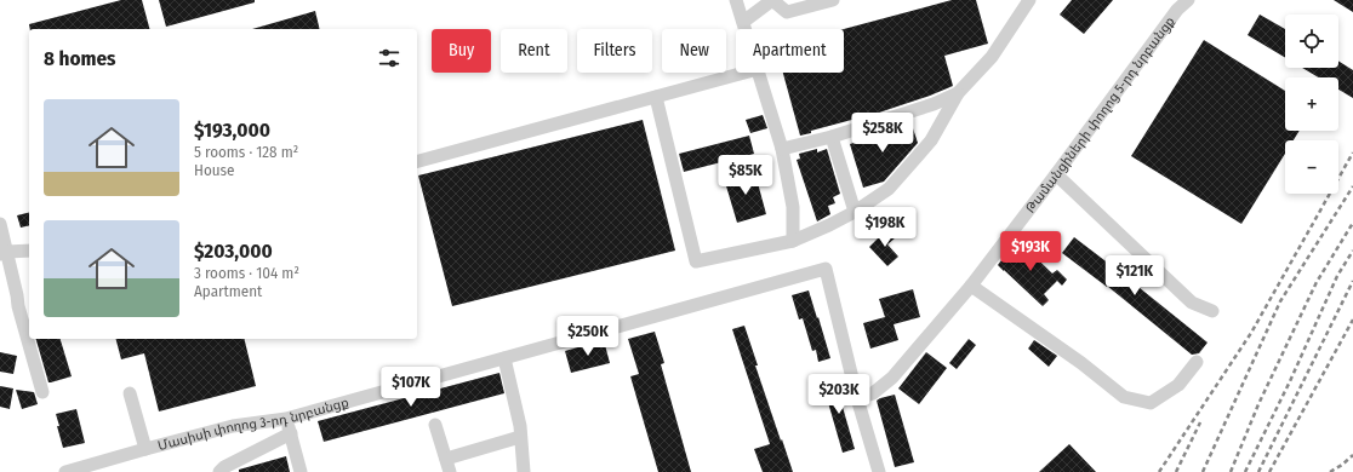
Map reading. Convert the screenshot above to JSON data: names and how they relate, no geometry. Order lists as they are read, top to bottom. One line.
{"streets":{"street":["Թամանցիների փողոց 5-րդ նրբանցք","Մասիսի փողոց 3-րդ նրբանցք"]},"crossings":[["Թամանցիների փողոց 5-րդ նրբանցք","Մասիսի փողոց 3-րդ նրբանցք"]],"page":{"map_buttons":["+","−"],"chip":["Buy","Rent","Filters","New","Apartment"],"heading":"8 homes","list":[{"name":"$193,000","note":"5 rooms · 128 m² · House"},{"name":"$203,000","note":"3 rooms · 104 m² · Apartment"}],"price":["$258K","$85K","$198K","$193K","$121K","$250K","$107K","$203K"]}}
